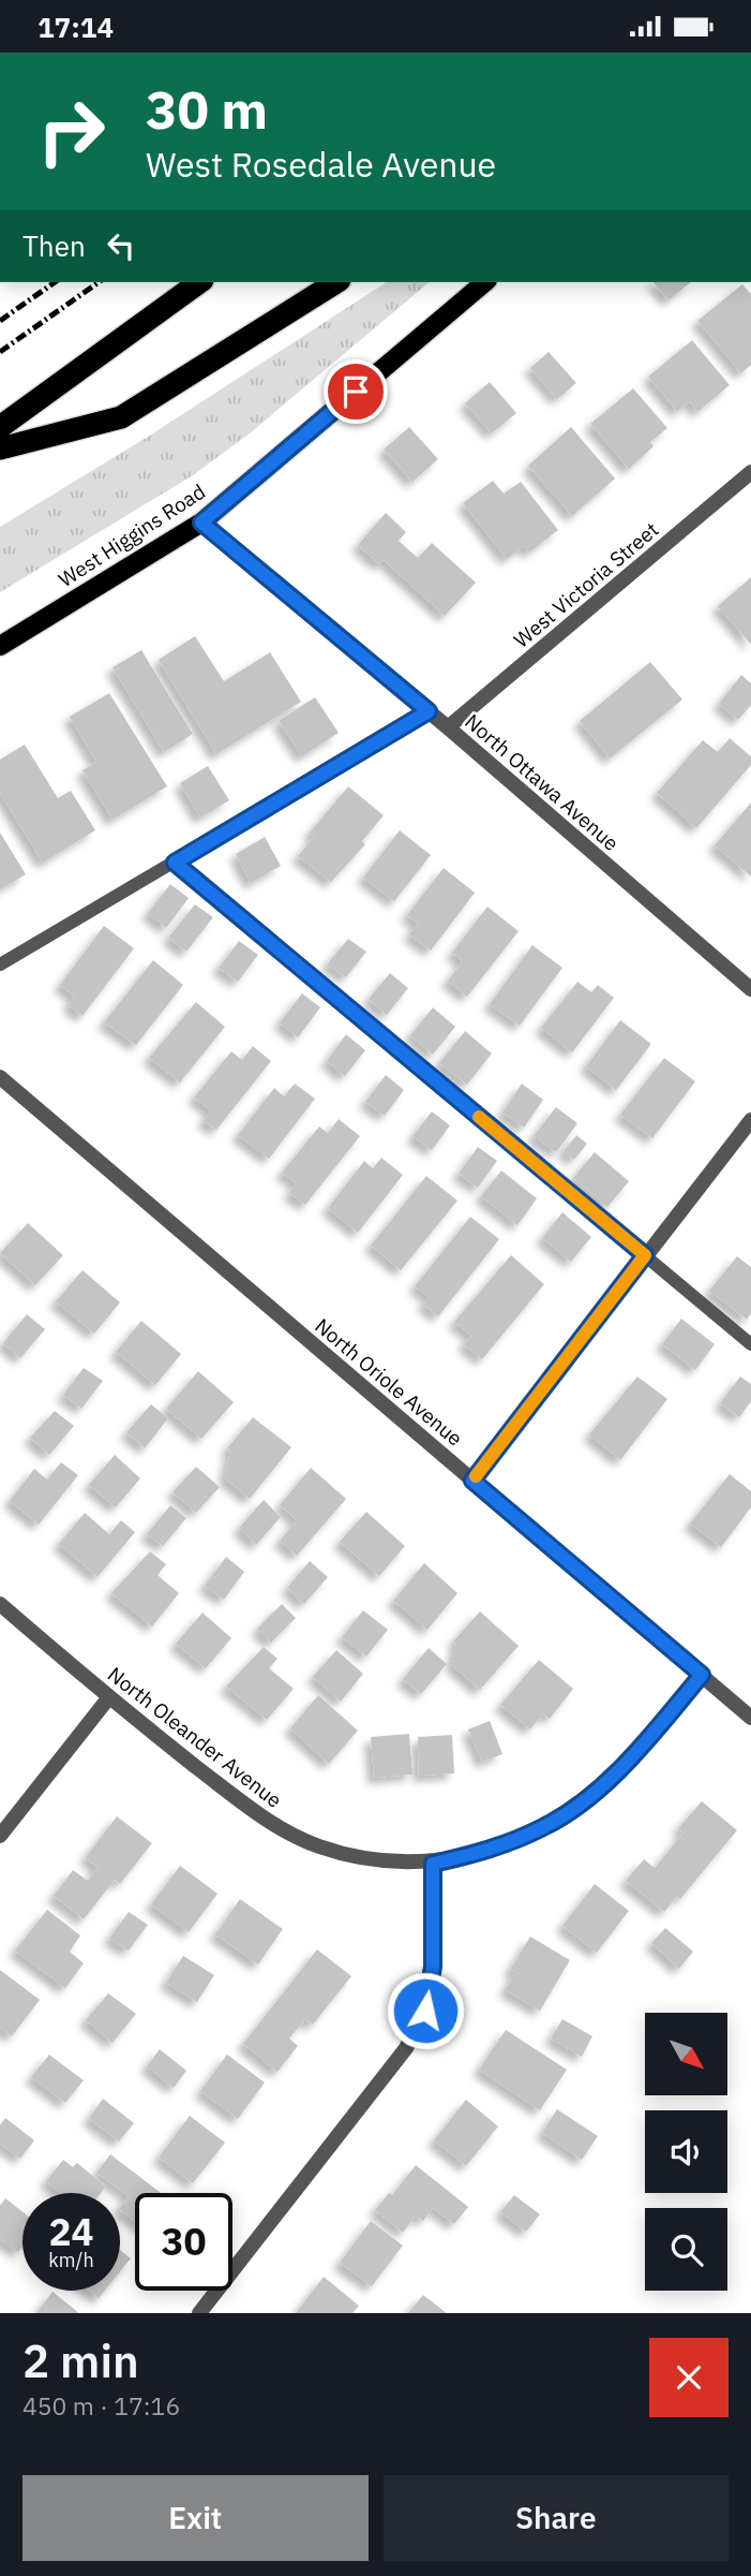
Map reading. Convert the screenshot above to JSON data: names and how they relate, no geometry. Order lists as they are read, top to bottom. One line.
{"streets":{"main road":["West Higgins Road"],"street":["West Victoria Street","North Ottawa Avenue","North Oriole Avenue","North Oleander Avenue"]},"crossings":[["West Higgins Road","North Ottawa Avenue"],["West Victoria Street","North Ottawa Avenue"],["North Oriole Avenue","North Oleander Avenue"]],"north":"bottom right","page":{"status":"17:14","turn":["30 m","West Rosedale Avenue"],"then":"Then","speed":"24 km/h","limit":"30","heading":["2 min","450 m · 17:16"],"buttons":["Exit","Share"]}}
